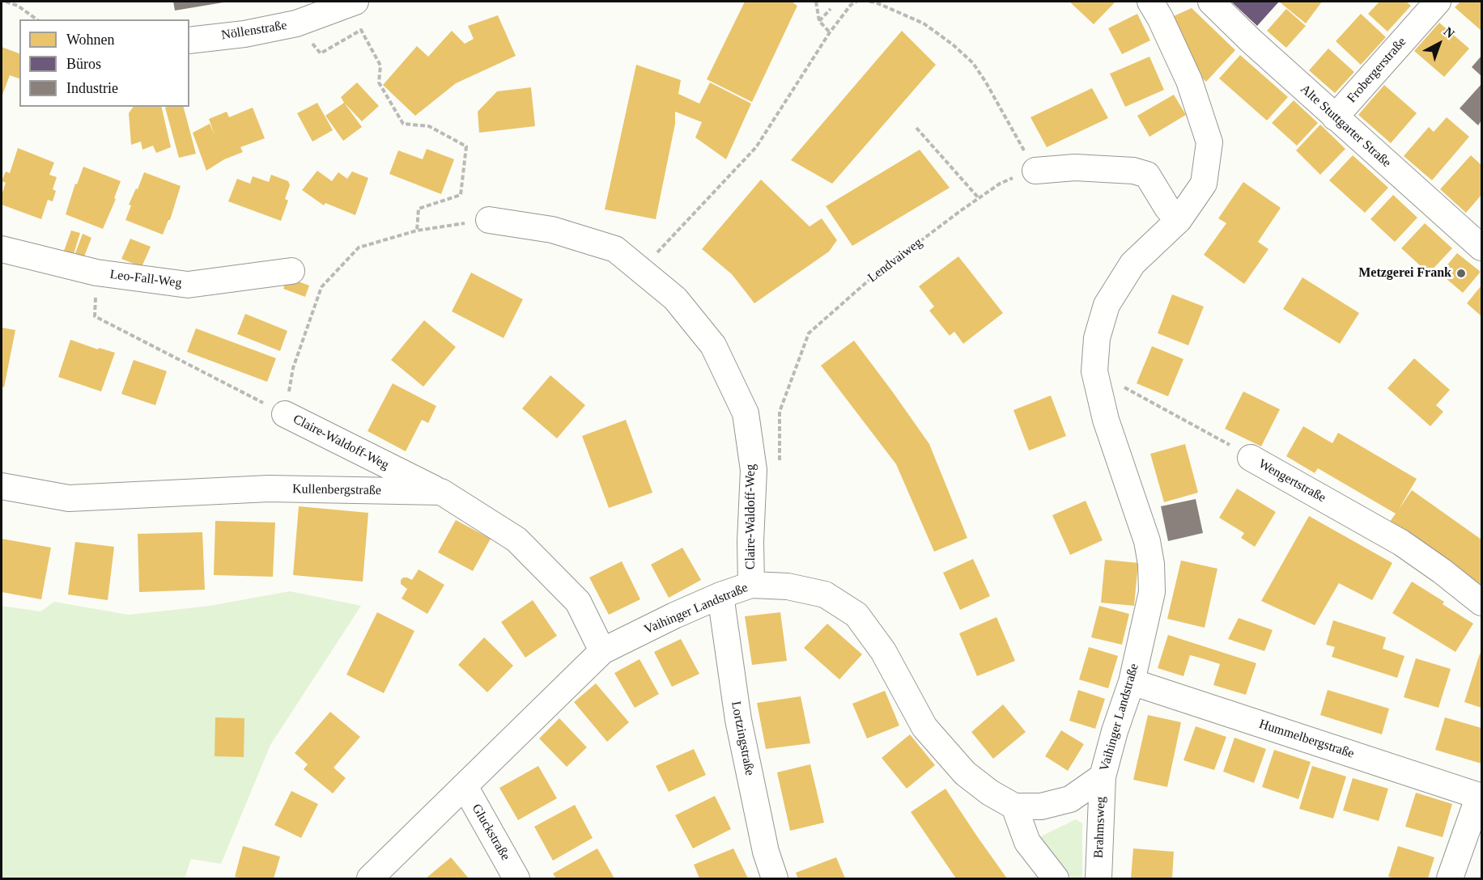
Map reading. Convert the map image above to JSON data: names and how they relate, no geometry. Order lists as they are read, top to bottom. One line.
{"streets":{"street":["Nöllenstraße","Frobergerstraße","Alte Stuttgarter Straße","Leo-Fall-Weg","Claire-Waldoff-Weg","Wengertstraße","Kullenbergstraße","Vaihinger Landstraße","Lortzingstraße","Hummelbergstraße","Brahmsweg","Gluckstraße"],"path":["Lendvaiweg"]},"crossings":[["Frobergerstraße","Alte Stuttgarter Straße"],["Claire-Waldoff-Weg","Kullenbergstraße"],["Claire-Waldoff-Weg","Vaihinger Landstraße"],["Wengertstraße","Vaihinger Landstraße"],["Vaihinger Landstraße","Lortzingstraße"],["Vaihinger Landstraße","Hummelbergstraße"],["Vaihinger Landstraße","Brahmsweg"],["Vaihinger Landstraße","Gluckstraße"]],"places":["Metzgerei Frank"],"legend":["Wohnen","Büros","Industrie"],"north":"top right"}
